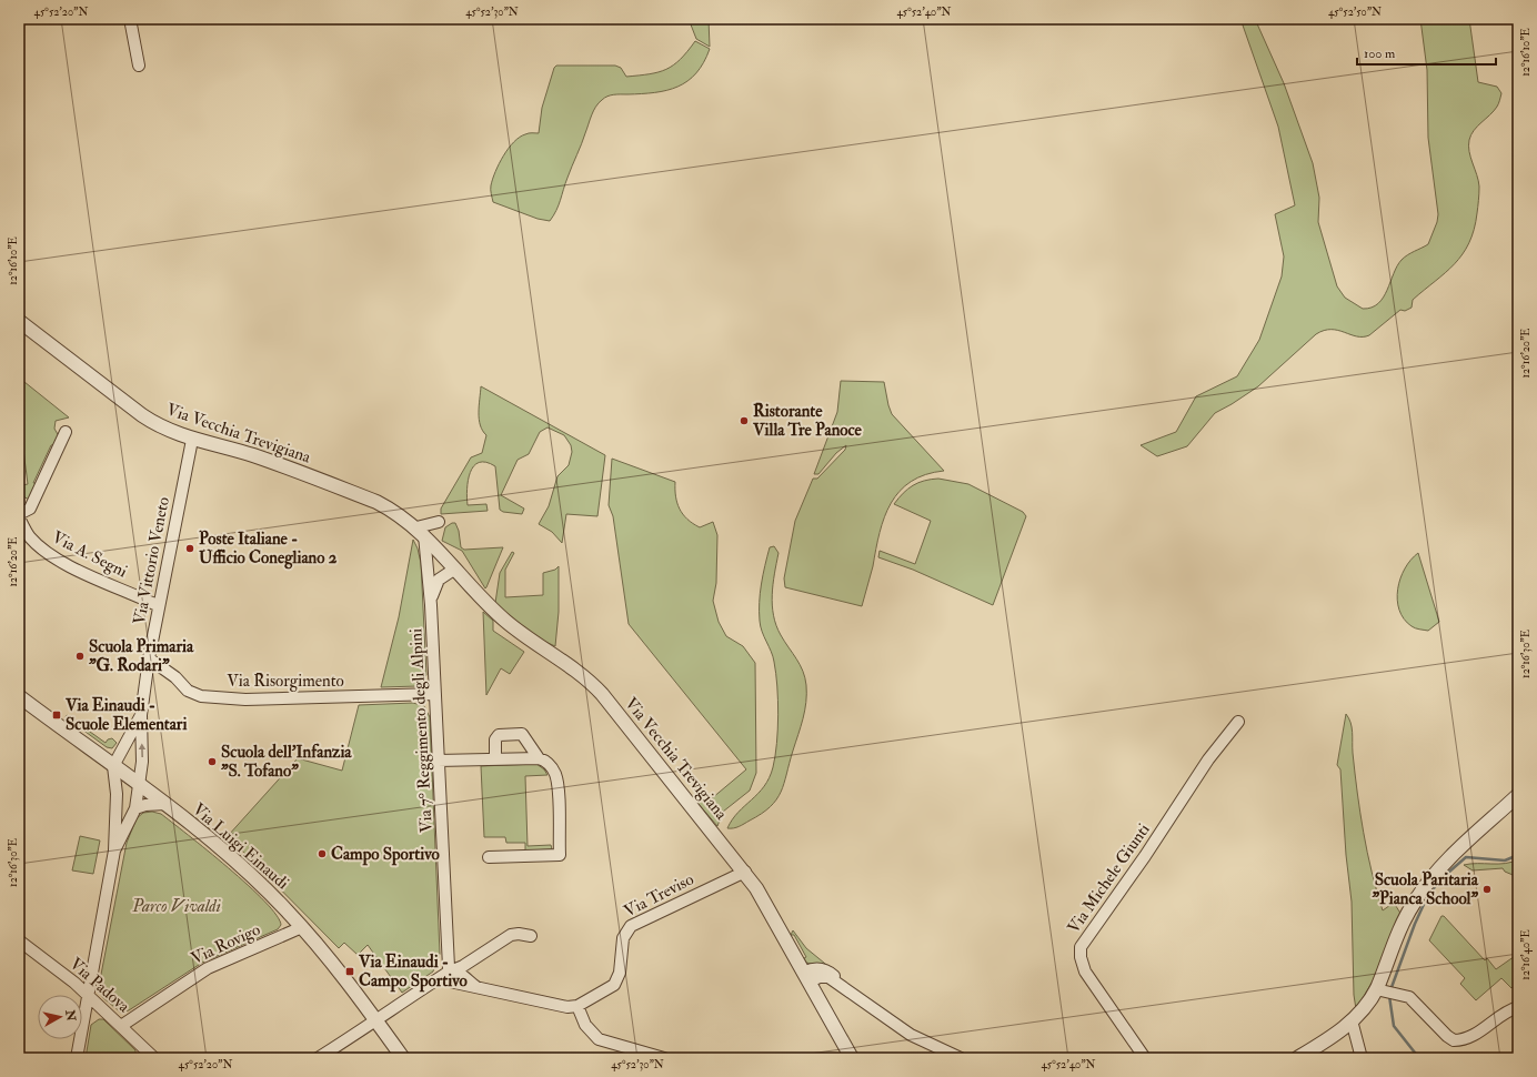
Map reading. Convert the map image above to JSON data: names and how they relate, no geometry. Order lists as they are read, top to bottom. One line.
{"streets":{"street":["Via Vecchia Trevigiana","Via A. Segni","Via Vittorio Veneto","Via Risorgimento","Via 7° Reggimento degli Alpini","Via Luigi Einaudi","Via Michele Giunti","Via Treviso","Via Rovigo","Via Padova"]},"crossings":[["Via Vecchia Trevigiana","Via Vittorio Veneto"],["Via Vecchia Trevigiana","Via 7° Reggimento degli Alpini"],["Via Vecchia Trevigiana","Via Treviso"],["Via A. Segni","Via Vittorio Veneto"],["Via Vittorio Veneto","Via Risorgimento"],["Via Vittorio Veneto","Via Luigi Einaudi"],["Via Vittorio Veneto","Via Padova"],["Via Risorgimento","Via 7° Reggimento degli Alpini"],["Via Luigi Einaudi","Via Rovigo"],["Via Rovigo","Via Padova"]],"parks":["Parco Vivaldi"],"places":{"other":["Ristorante Villa Tre Panoce","Poste Italiane - Ufficio Conegliano 2","Scuola Primaria \"G. Rodari\"","Scuola dell'Infanzia \"S. Tofano\"","Campo Sportivo","Scuola Paritaria \"Pianca School\""],"transit":["Via Einaudi - Scuole Elementari","Via Einaudi - Campo Sportivo"]},"scale_bar":"100 m","north":"right","coordinates":["45°52'20\"N","45°52'30\"N","45°52'40\"N","45°52'50\"N","12°16'10\"E","12°16'20\"E","12°16'30\"E","12°16'40\"E"]}
